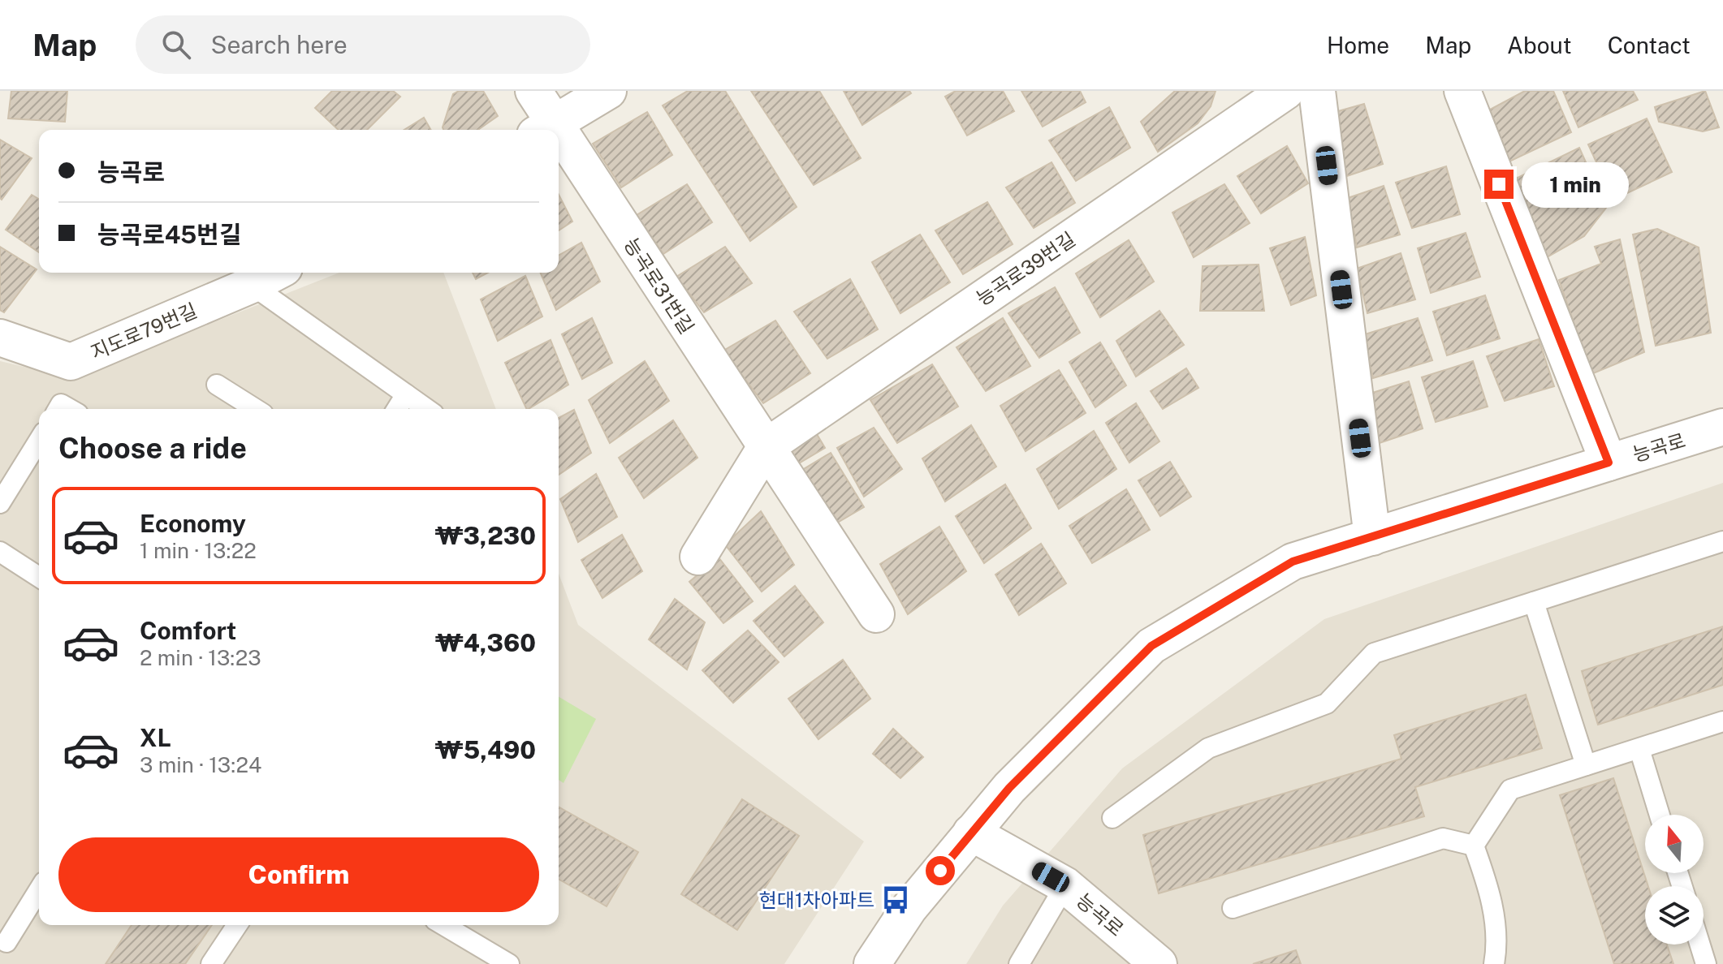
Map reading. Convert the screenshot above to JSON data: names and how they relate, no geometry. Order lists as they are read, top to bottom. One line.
{"streets":{"street":["능곡로39번길","능곡로31번길","지도로79번길","능곡로"]},"crossings":[["능곡로39번길","능곡로31번길"]],"places":{"bus stop":["현대1차아파트"]},"north":"top","page":{"header":"Map","search":"Search here","nav":["Home","Map","About","Contact"],"banner":["능곡로","능곡로45번길"],"bubble":"1 min","heading":"Choose a ride","list":[{"name":"Economy","note":"1 min · 13:22","value":"₩3,230"},{"name":"Comfort","note":"2 min · 13:23","value":"₩4,360"},{"name":"XL","note":"3 min · 13:24","value":"₩5,490"}],"buttons":"Confirm"}}
